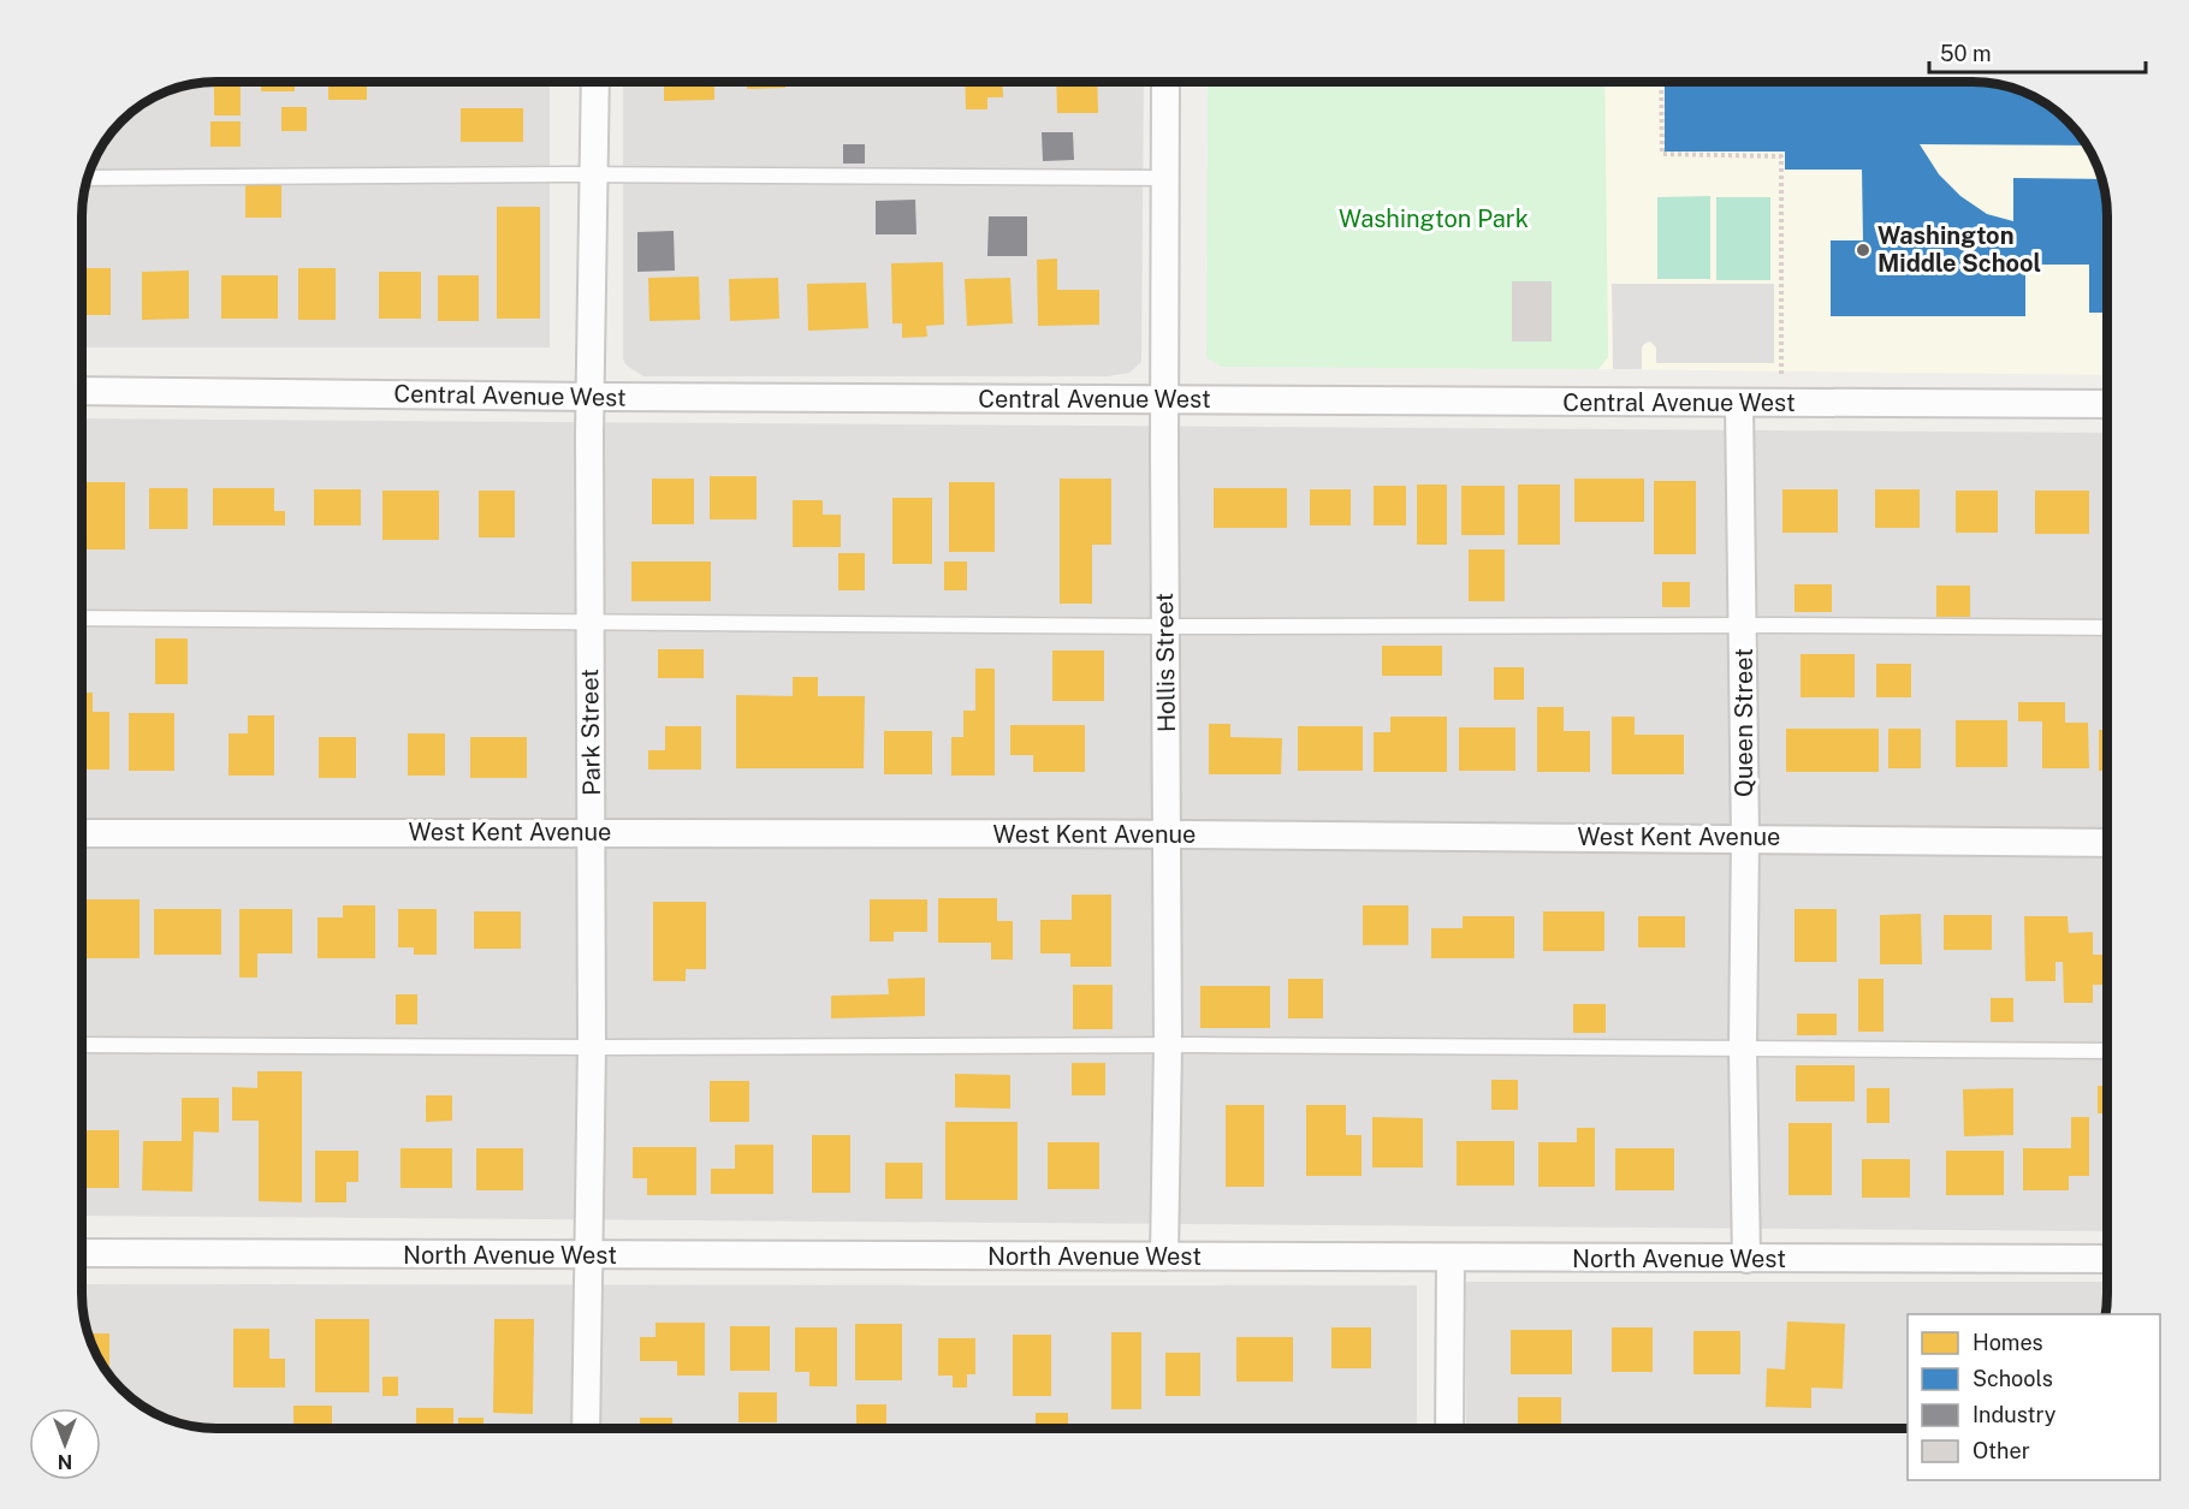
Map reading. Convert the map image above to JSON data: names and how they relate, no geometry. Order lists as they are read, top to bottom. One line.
{"streets":{"street":["Central Avenue West","Hollis Street","Queen Street","Park Street","West Kent Avenue","North Avenue West"]},"crossings":[["Central Avenue West","Hollis Street"],["Central Avenue West","Queen Street"],["Central Avenue West","Park Street"],["Hollis Street","West Kent Avenue"],["Hollis Street","North Avenue West"],["Queen Street","West Kent Avenue"],["Queen Street","North Avenue West"],["Park Street","West Kent Avenue"],["Park Street","North Avenue West"]],"parks":["Washington Park"],"places":["Washington Middle School"],"legend":["Homes","Schools","Industry","Other"],"scale_bar":"50 m","north":"bottom"}
